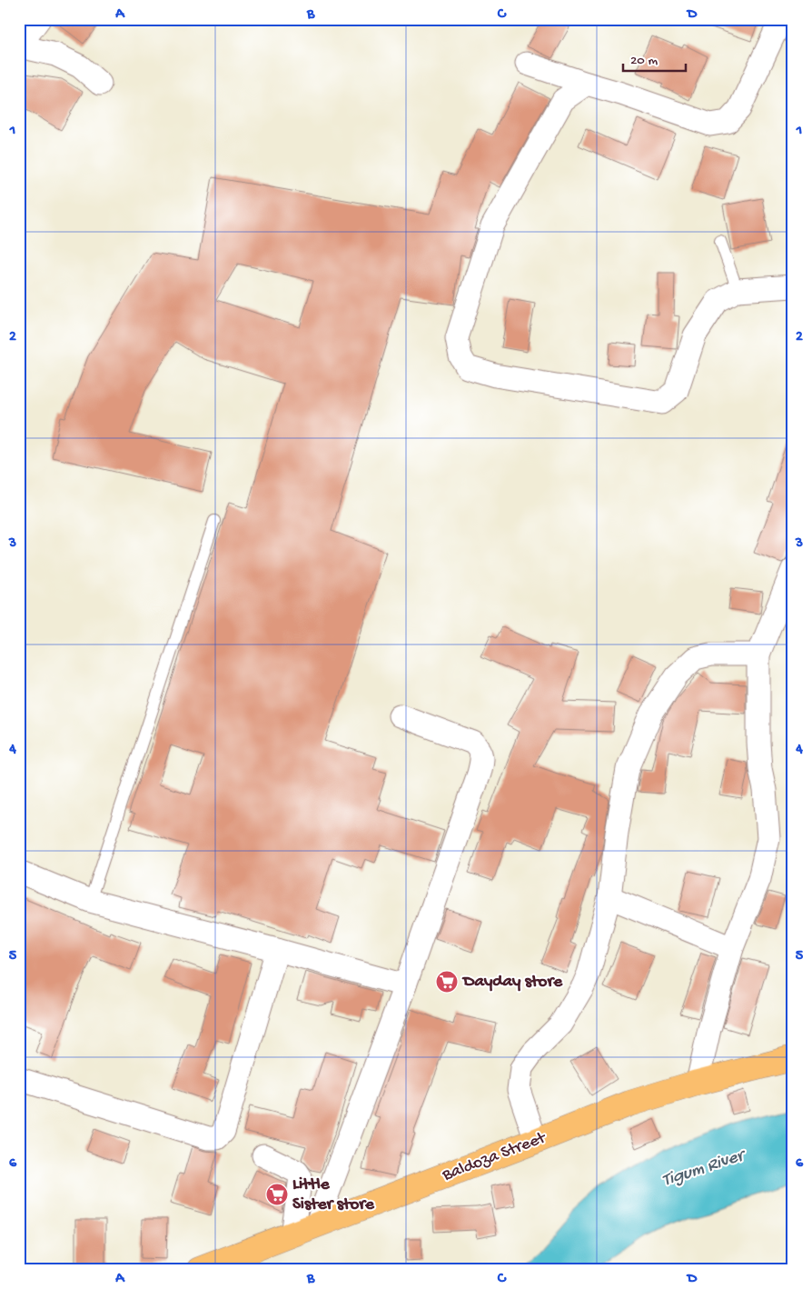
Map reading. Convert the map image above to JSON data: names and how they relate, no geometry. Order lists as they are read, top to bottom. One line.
{"streets":{"main road":["Baldoza Street"]},"water":["Tigum River"],"places":{"supermarket":["Dayday store","Little Sister store"]},"scale_bar":"20 m","grid":{"columns":["A","B","C","D"],"rows":["1","2","3","4","5","6"]}}
